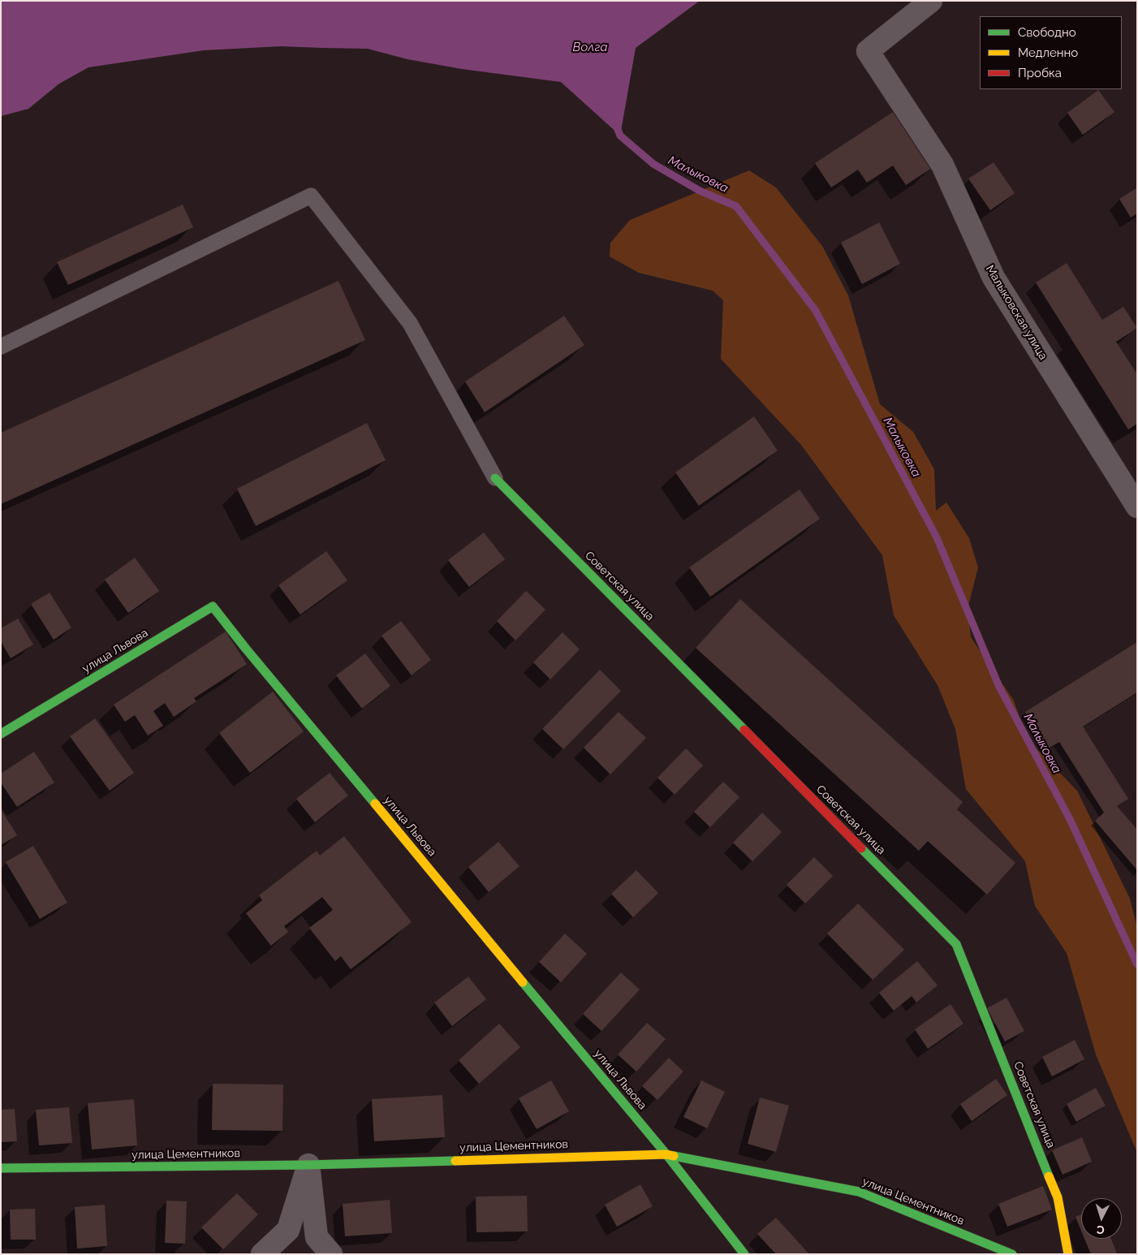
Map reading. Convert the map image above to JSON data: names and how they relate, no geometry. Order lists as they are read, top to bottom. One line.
{"streets":{"street":["Малыковская улица","Советская улица","улица Львова","улица Цементников"]},"crossings":[["улица Львова","улица Цементников"]],"water":["Волга","Малыковка"],"legend":["Свободно","Медленно","Пробка"],"north":"bottom"}
